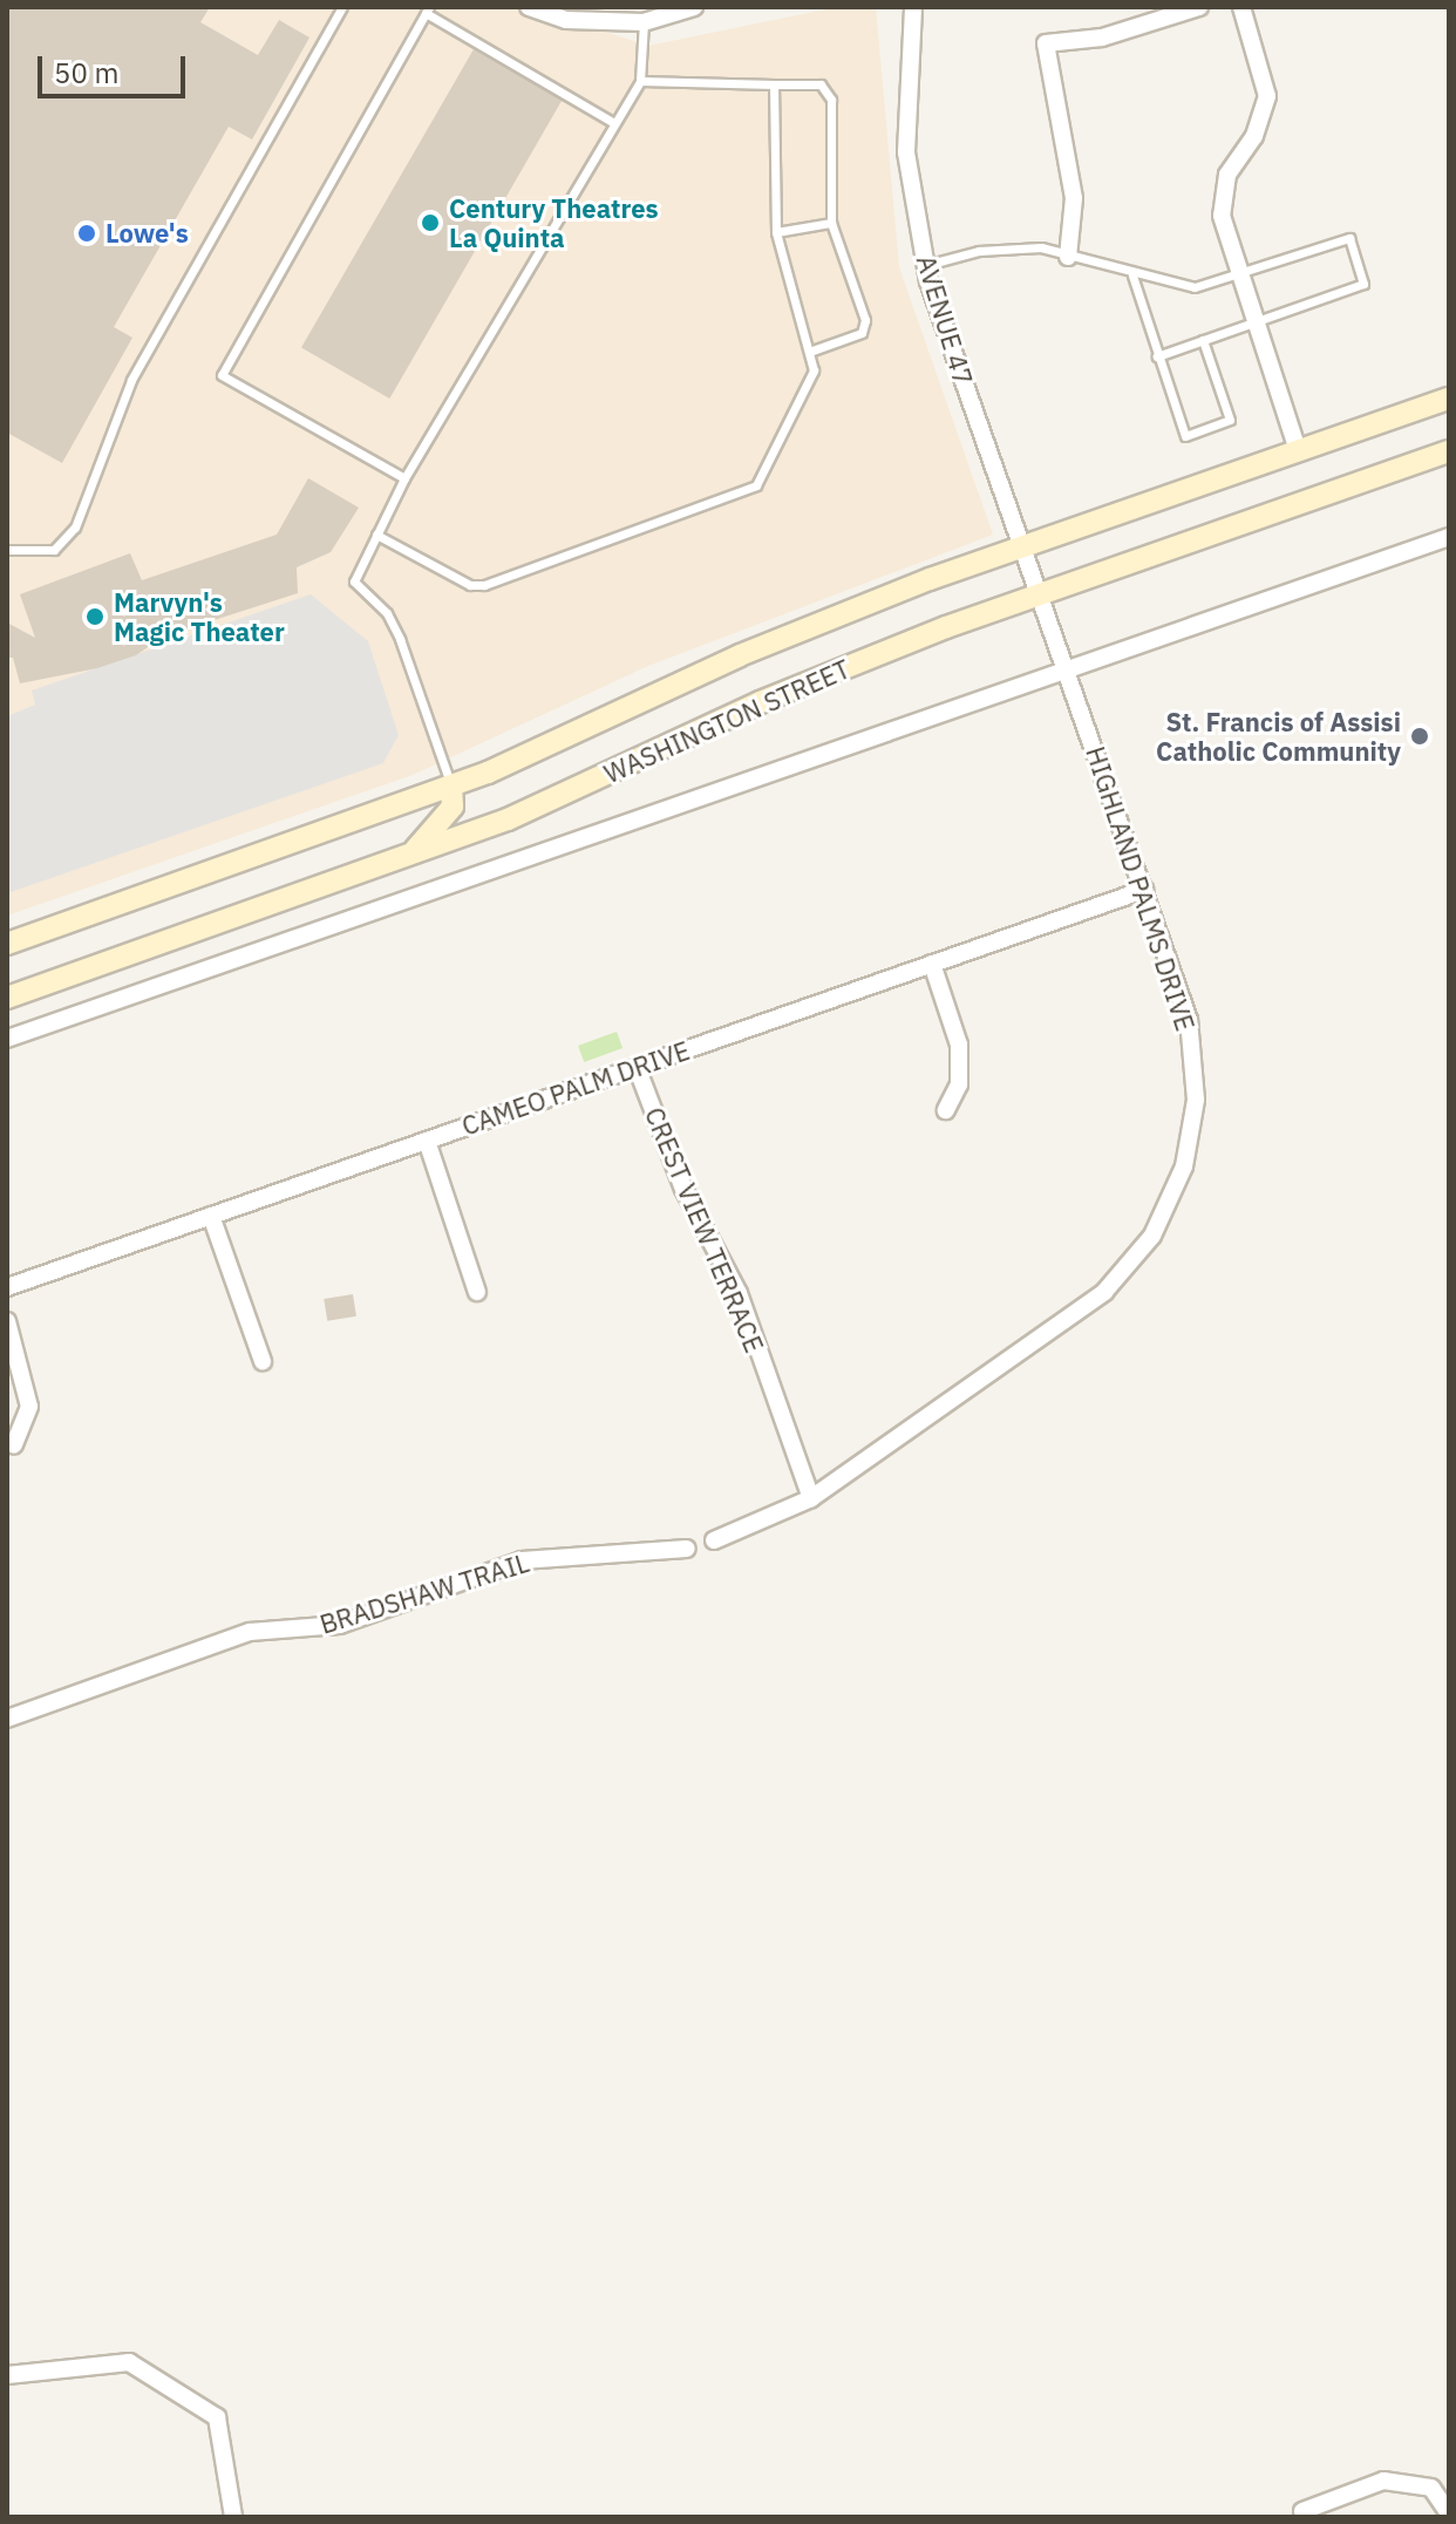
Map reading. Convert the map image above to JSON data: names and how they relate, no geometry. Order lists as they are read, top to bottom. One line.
{"streets":{"main road":["WASHINGTON STREET"],"street":["AVENUE 47","HIGHLAND PALMS DRIVE","CAMEO PALM DRIVE","CREST VIEW TERRACE","BRADSHAW TRAIL"]},"crossings":[["AVENUE 47","WASHINGTON STREET"],["AVENUE 47","HIGHLAND PALMS DRIVE"],["WASHINGTON STREET","HIGHLAND PALMS DRIVE"],["HIGHLAND PALMS DRIVE","CAMEO PALM DRIVE"],["HIGHLAND PALMS DRIVE","CREST VIEW TERRACE"],["CAMEO PALM DRIVE","CREST VIEW TERRACE"]],"places":["Century Theatres La Quinta","Lowe's","Marvyn's Magic Theater","St. Francis of Assisi Catholic Community"],"scale_bar":"50 m"}
